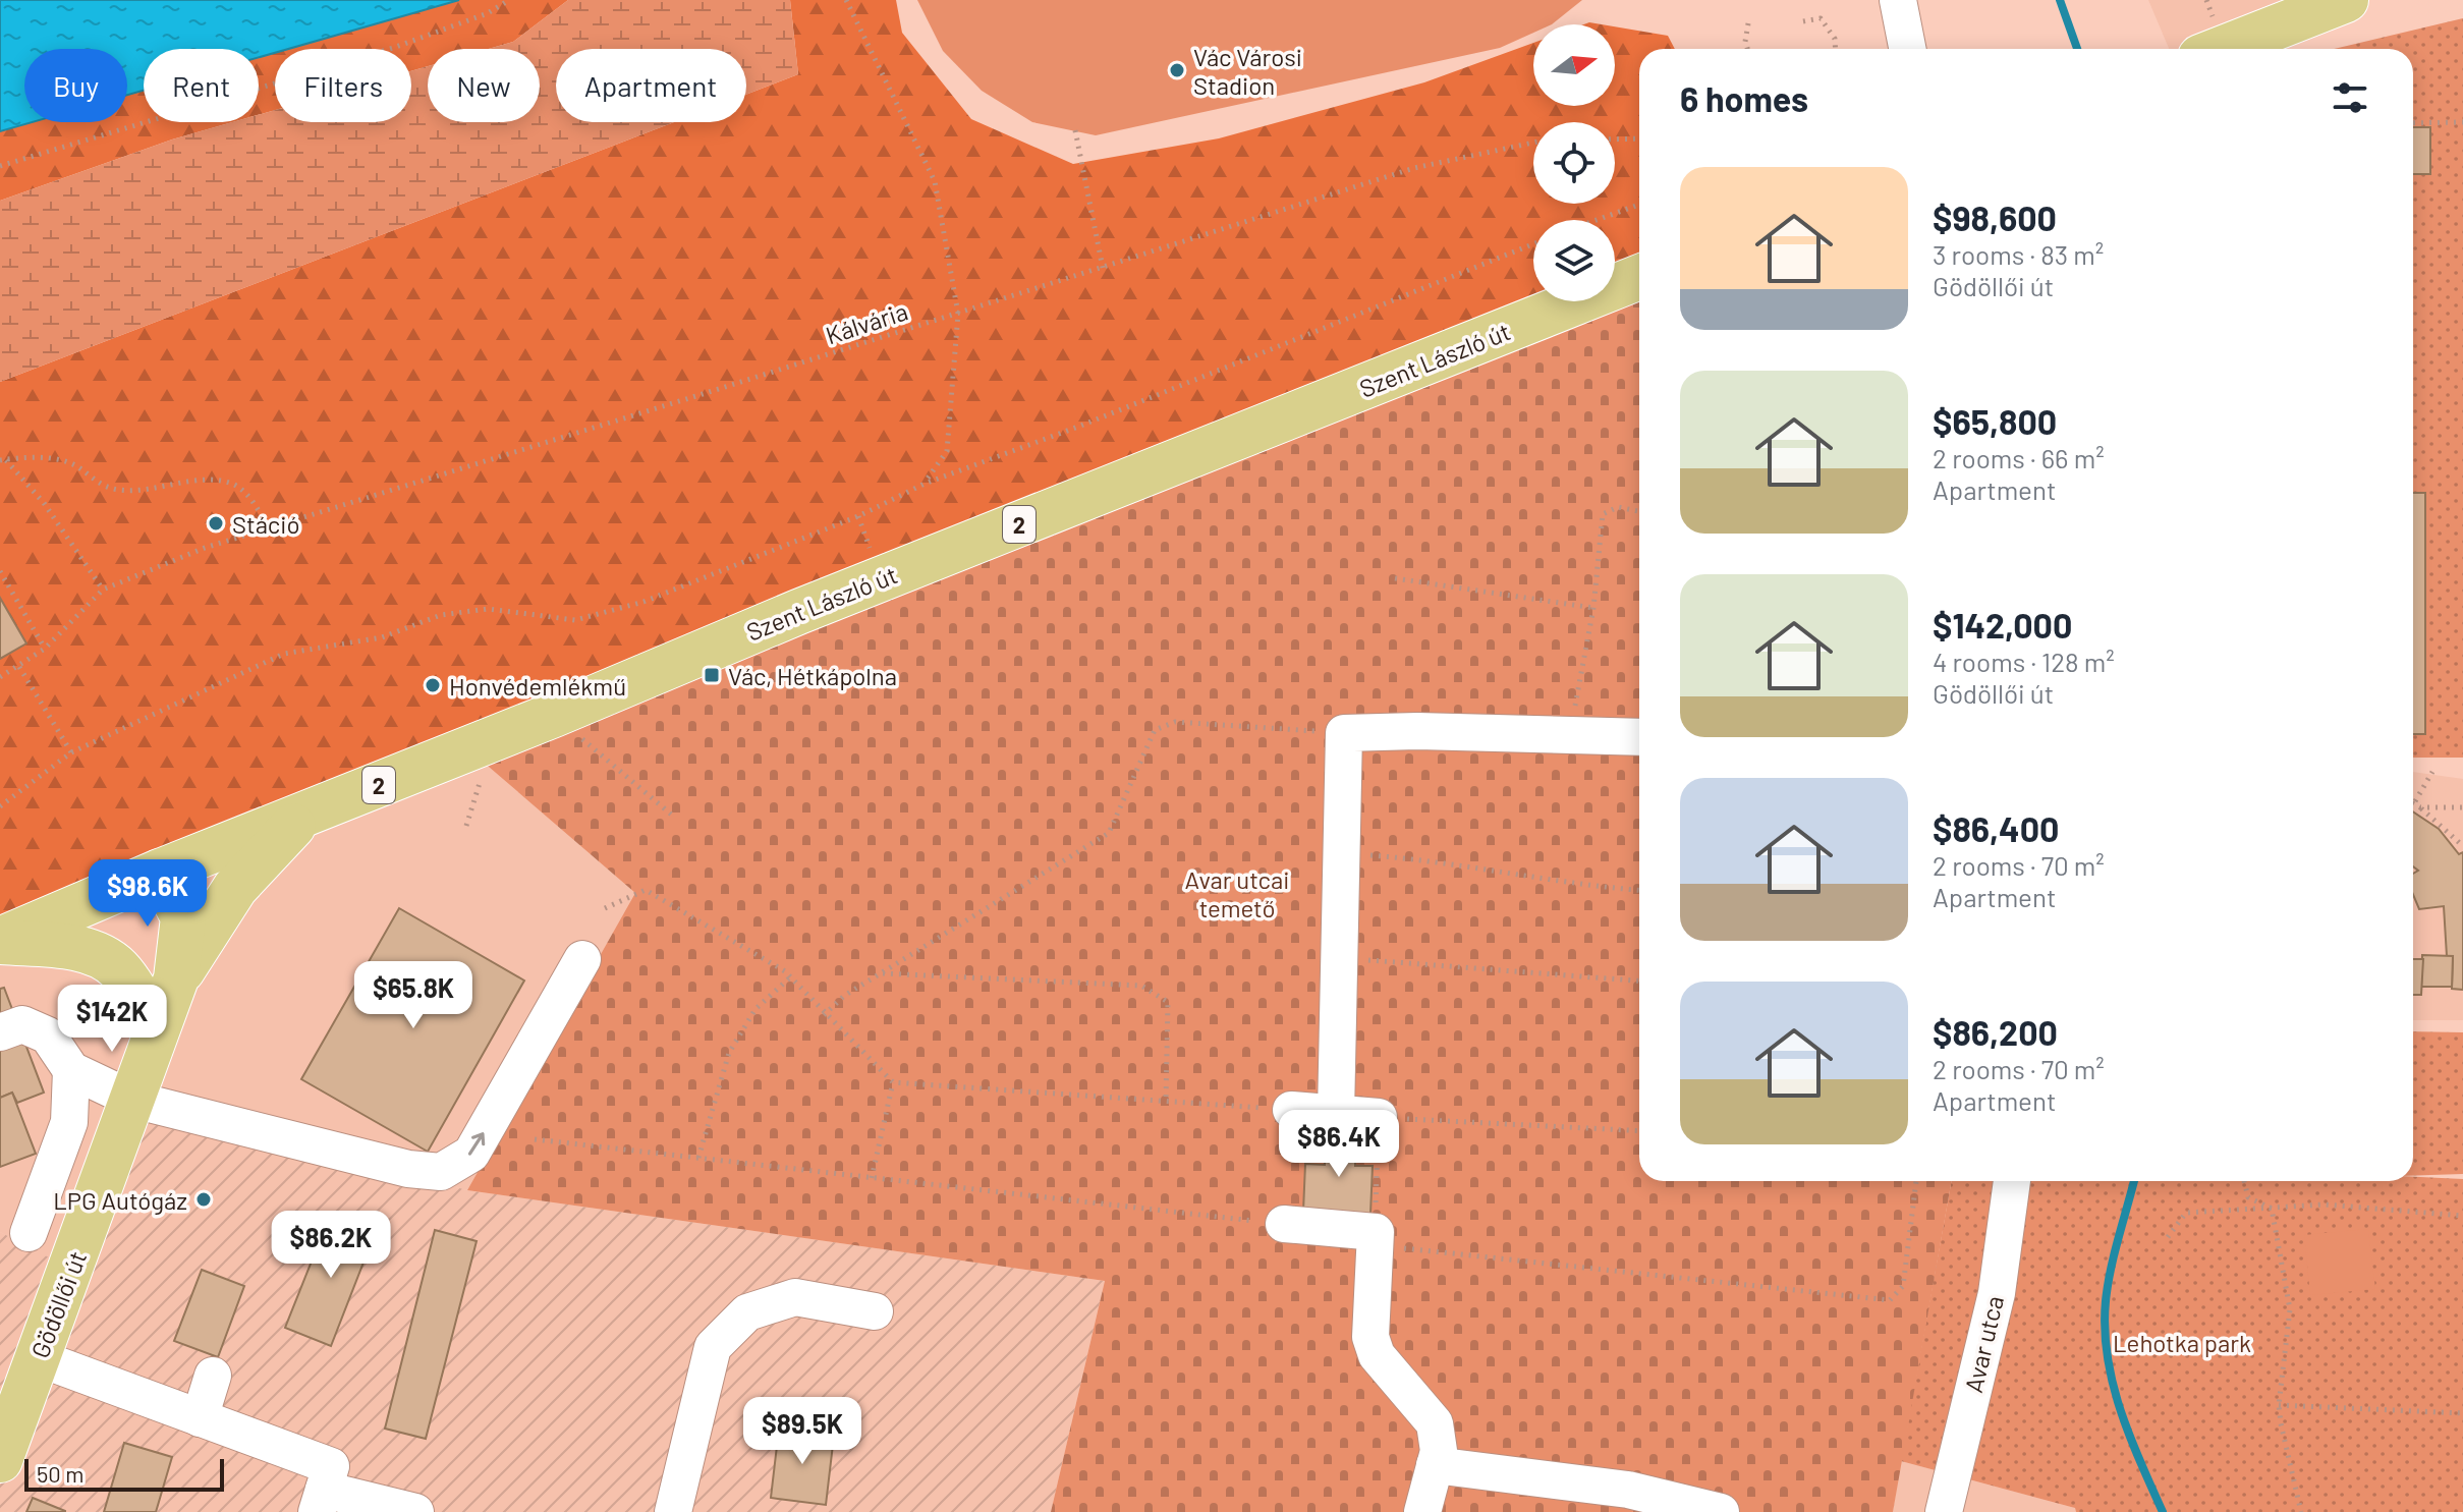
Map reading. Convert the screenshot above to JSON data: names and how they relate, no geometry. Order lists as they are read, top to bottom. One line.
{"streets":{"main road":["Szent László út","2","Gödöllői út"],"street":["Avar utca"],"path":["Kálvária"]},"crossings":[["Szent László út","Gödöllői út"]],"parks":["Avar utcai temető","Lehotka park"],"places":{"other":["Vác Városi Stadion","Stáció","Honvédemlékmű","LPG Autógáz"],"transit":["Vác, Hétkápolna"]},"scale_bar":"50 m","north":"right","page":{"chip":["Buy","Rent","Filters","New","Apartment"],"heading":"6 homes","list":[{"name":"$98,600","note":"3 rooms · 83 m² · Gödöllői út"},{"name":"$65,800","note":"2 rooms · 66 m² · Apartment"},{"name":"$142,000","note":"4 rooms · 128 m² · Gödöllői út"},{"name":"$86,400","note":"2 rooms · 70 m² · Apartment"},{"name":"$86,200","note":"2 rooms · 70 m² · Apartment"}],"price":["$98.6K","$65.8K","$142K","$86.4K","$86.2K","$89.5K"],"scale":"50 m"}}
